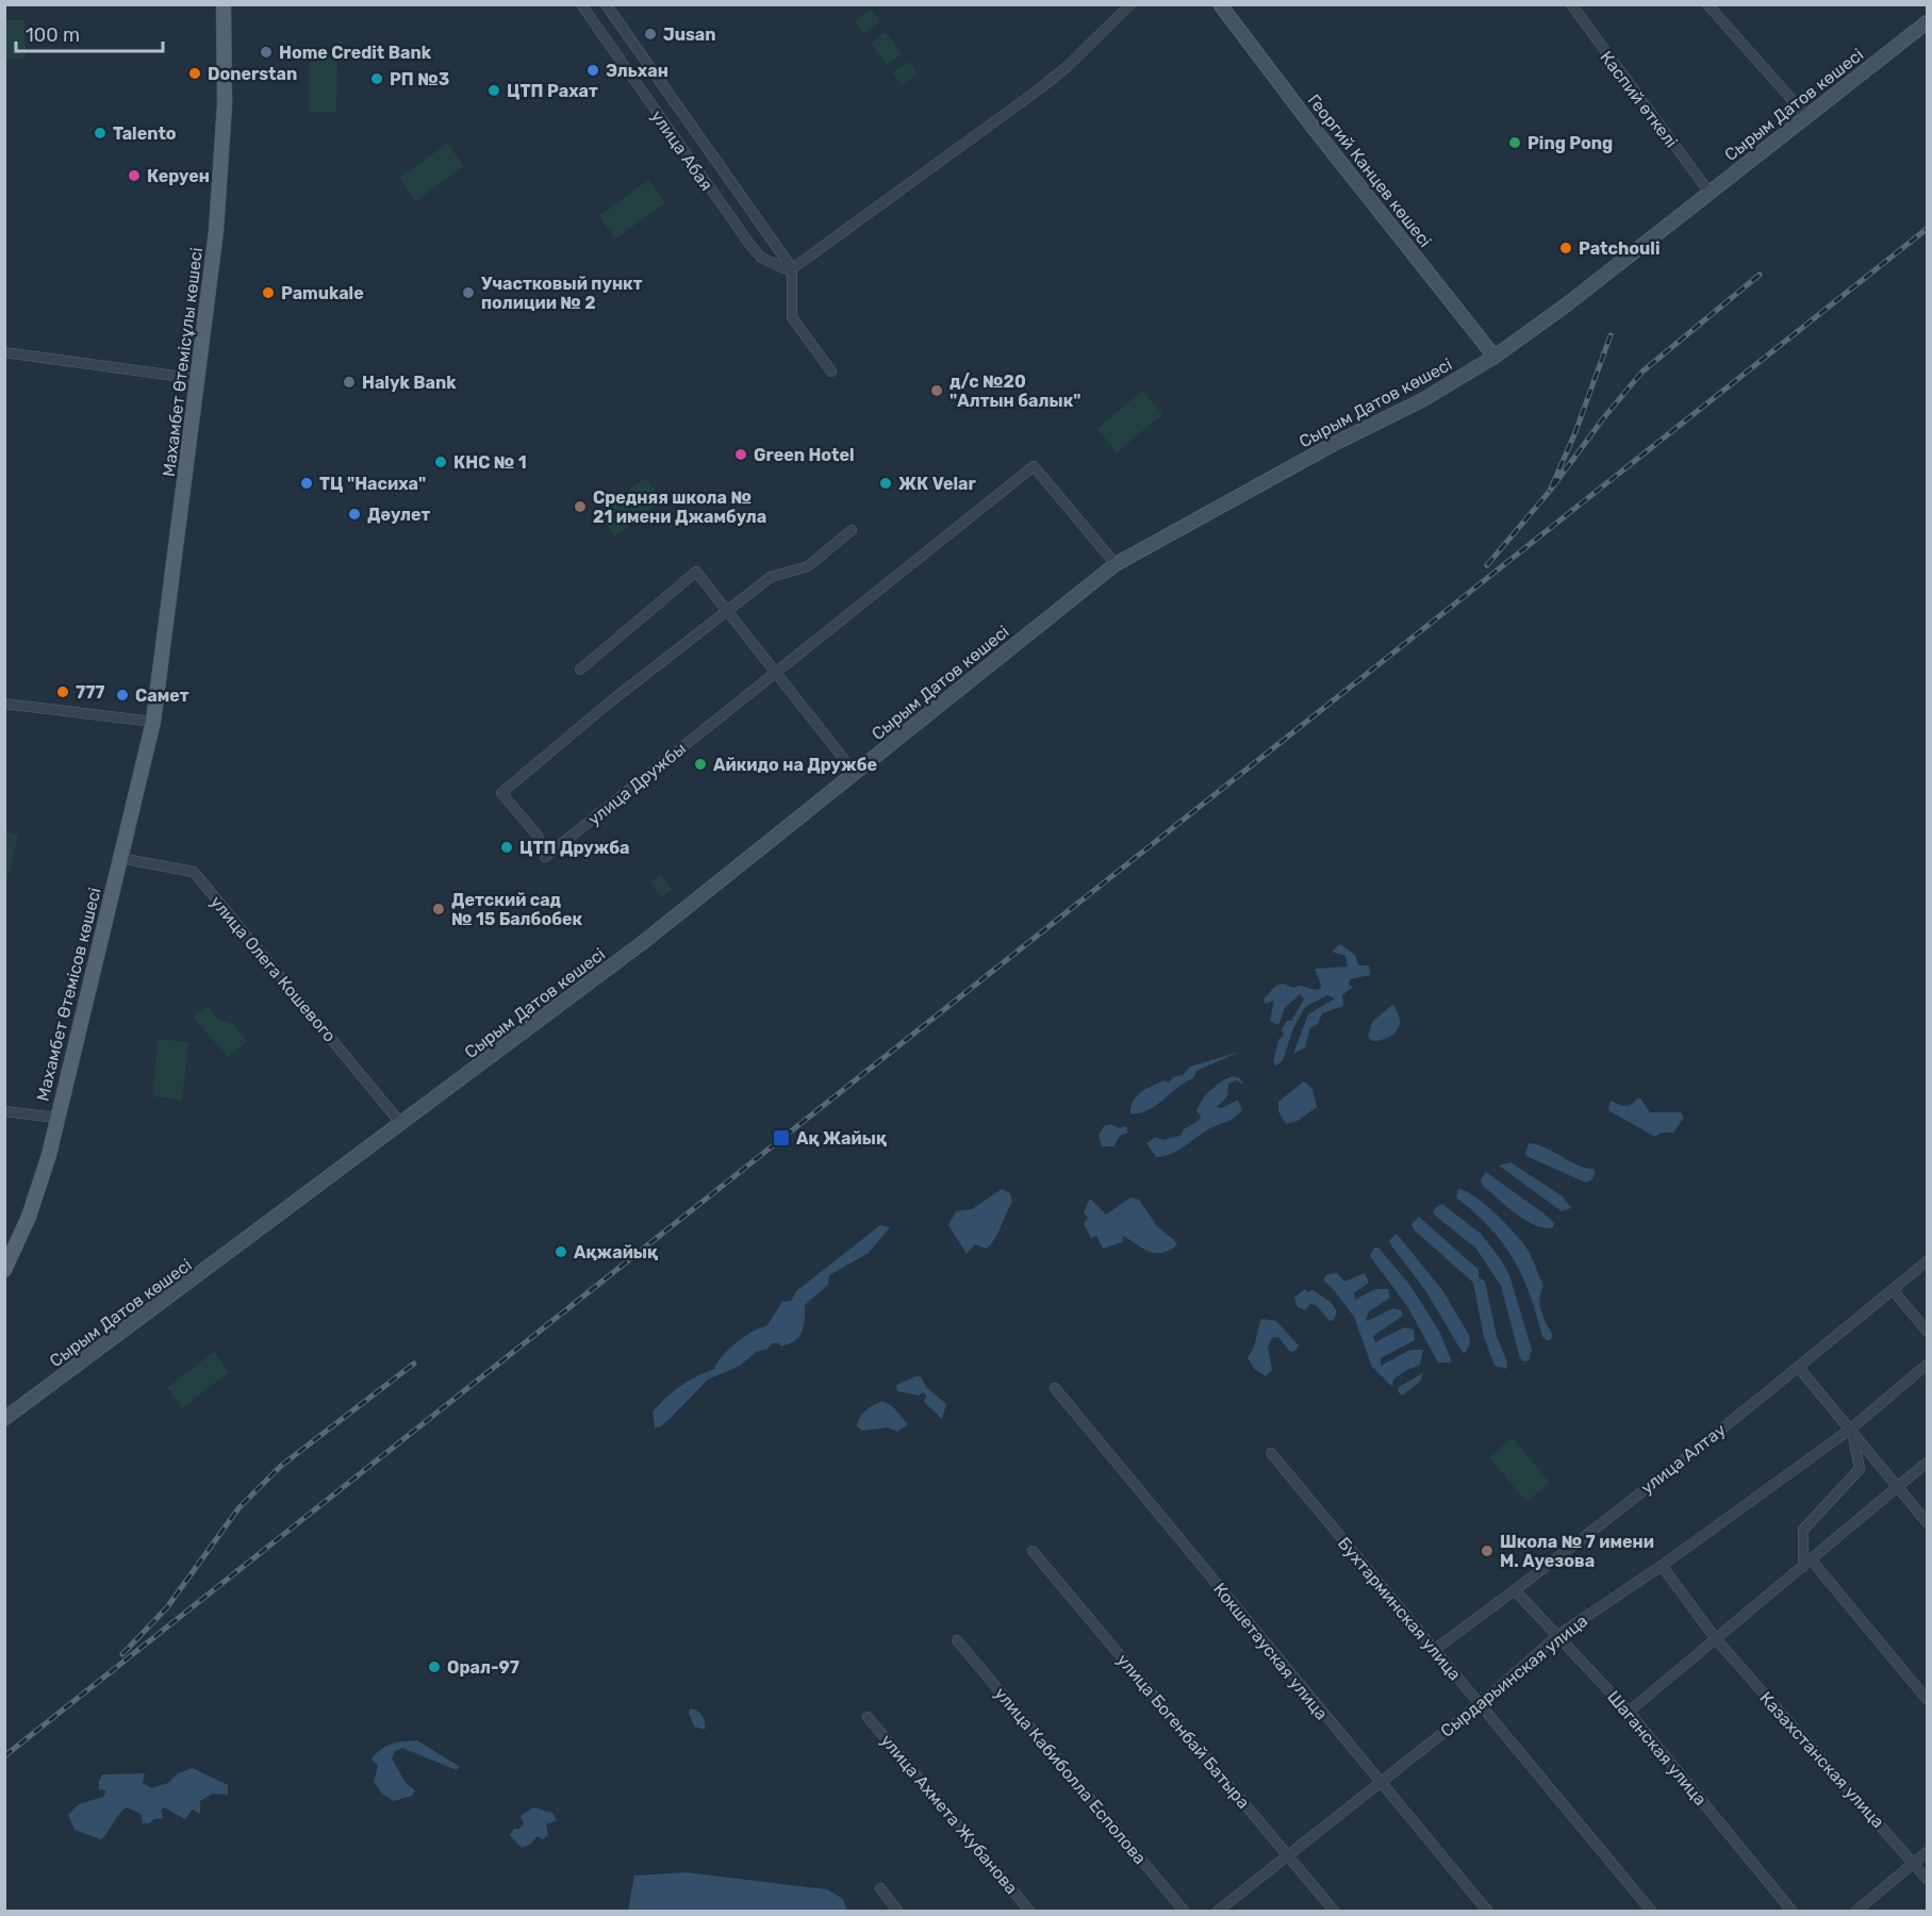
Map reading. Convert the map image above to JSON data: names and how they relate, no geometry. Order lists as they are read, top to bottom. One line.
{"streets":{"main road":["Сырым Датов көшесі","Георгий Канцев көшесі","Махамбет Өтемісұлы көшесі","Махамбет Өтемісов көшесі"],"street":["Каспий өткелі","улица Абая","улица Дружбы","улица Олега Кошевого","улица Алтау","Бухтарминская улица","Кокшетауская улица","Сырдарьинская улица","улица Богенбай Батыра","Шаганская улица","Казахстанская улица","улица Кабиболла Есполова","улица Ахмета Жубанова"]},"crossings":[["Каспий өткелі","Сырым Датов көшесі"],["Сырым Датов көшесі","Георгий Канцев көшесі"],["Сырым Датов көшесі","улица Дружбы"],["Сырым Датов көшесі","улица Олега Кошевого"],["Махамбет Өтемісұлы көшесі","Махамбет Өтемісов көшесі"],["улица Олега Кошевого","Махамбет Өтемісов көшесі"],["улица Алтау","Бухтарминская улица"],["улица Алтау","Шаганская улица"],["Бухтарминская улица","Сырдарьинская улица"],["Кокшетауская улица","Сырдарьинская улица"],["Сырдарьинская улица","улица Богенбай Батыра"],["Сырдарьинская улица","Шаганская улица"],["Сырдарьинская улица","Казахстанская улица"]],"places":{"other":["Jusan","Home Credit Bank","Эльхан","Donerstan","РП №3","ЦТП Рахат","Talento","Ping Pong","Керуен","Patchouli","Pamukale","Участковый пункт полиции № 2","Halyk Bank","д/с №20 \"Алтын балык\"","Green Hotel","КНС № 1","ТЦ \"Насиха\"","ЖК Velar","Средняя школа № 21 имени Джамбула","Дәулет","777","Самет","Айкидо на Дружбе","ЦТП Дружба","Детский сад № 15 Балбобек","Ақжайық","Школа № 7 имени М. Ауезова","Орал-97"],"transit":["Ақ Жайық"]},"scale_bar":"100 m"}
